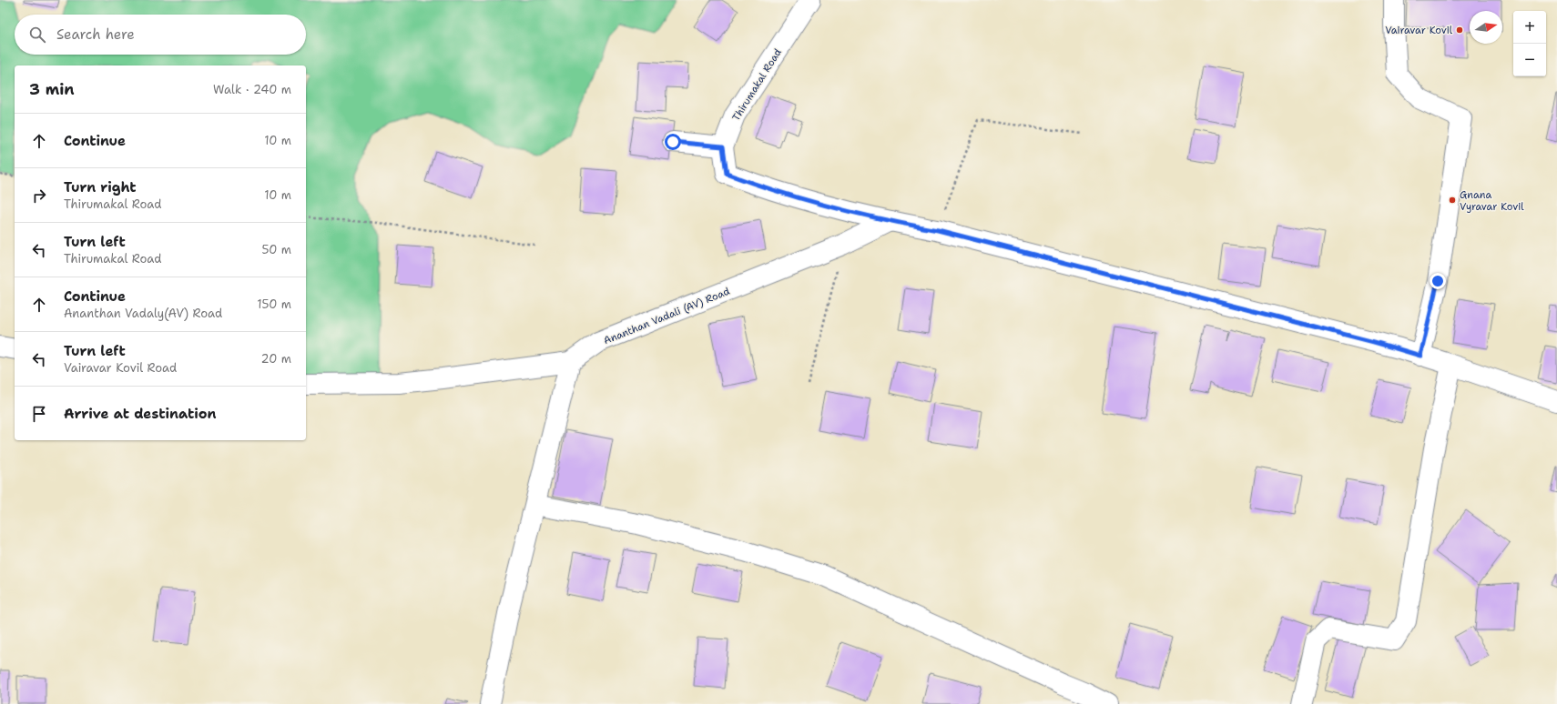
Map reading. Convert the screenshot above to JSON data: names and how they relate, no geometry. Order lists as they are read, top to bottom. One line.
{"streets":{"street":["Thirumakal Road","Ananthan Vadali (AV) Road"]},"crossings":[["Thirumakal Road","Ananthan Vadali (AV) Road"]],"places":["Vairavar Kovil","Gnana Vyravar Kovil"],"north":"right","page":{"map_buttons":["+","−"],"search":"Search here","heading":["3 min","Walk · 240 m"],"list":[["Continue","10 m"],["Turn right","Thirumakal Road","10 m"],["Turn left","Thirumakal Road","50 m"],["Continue","Ananthan Vadaly(AV) Road","150 m"],["Turn left","Vairavar Kovil Road","20 m"],"Arrive at destination"]}}
